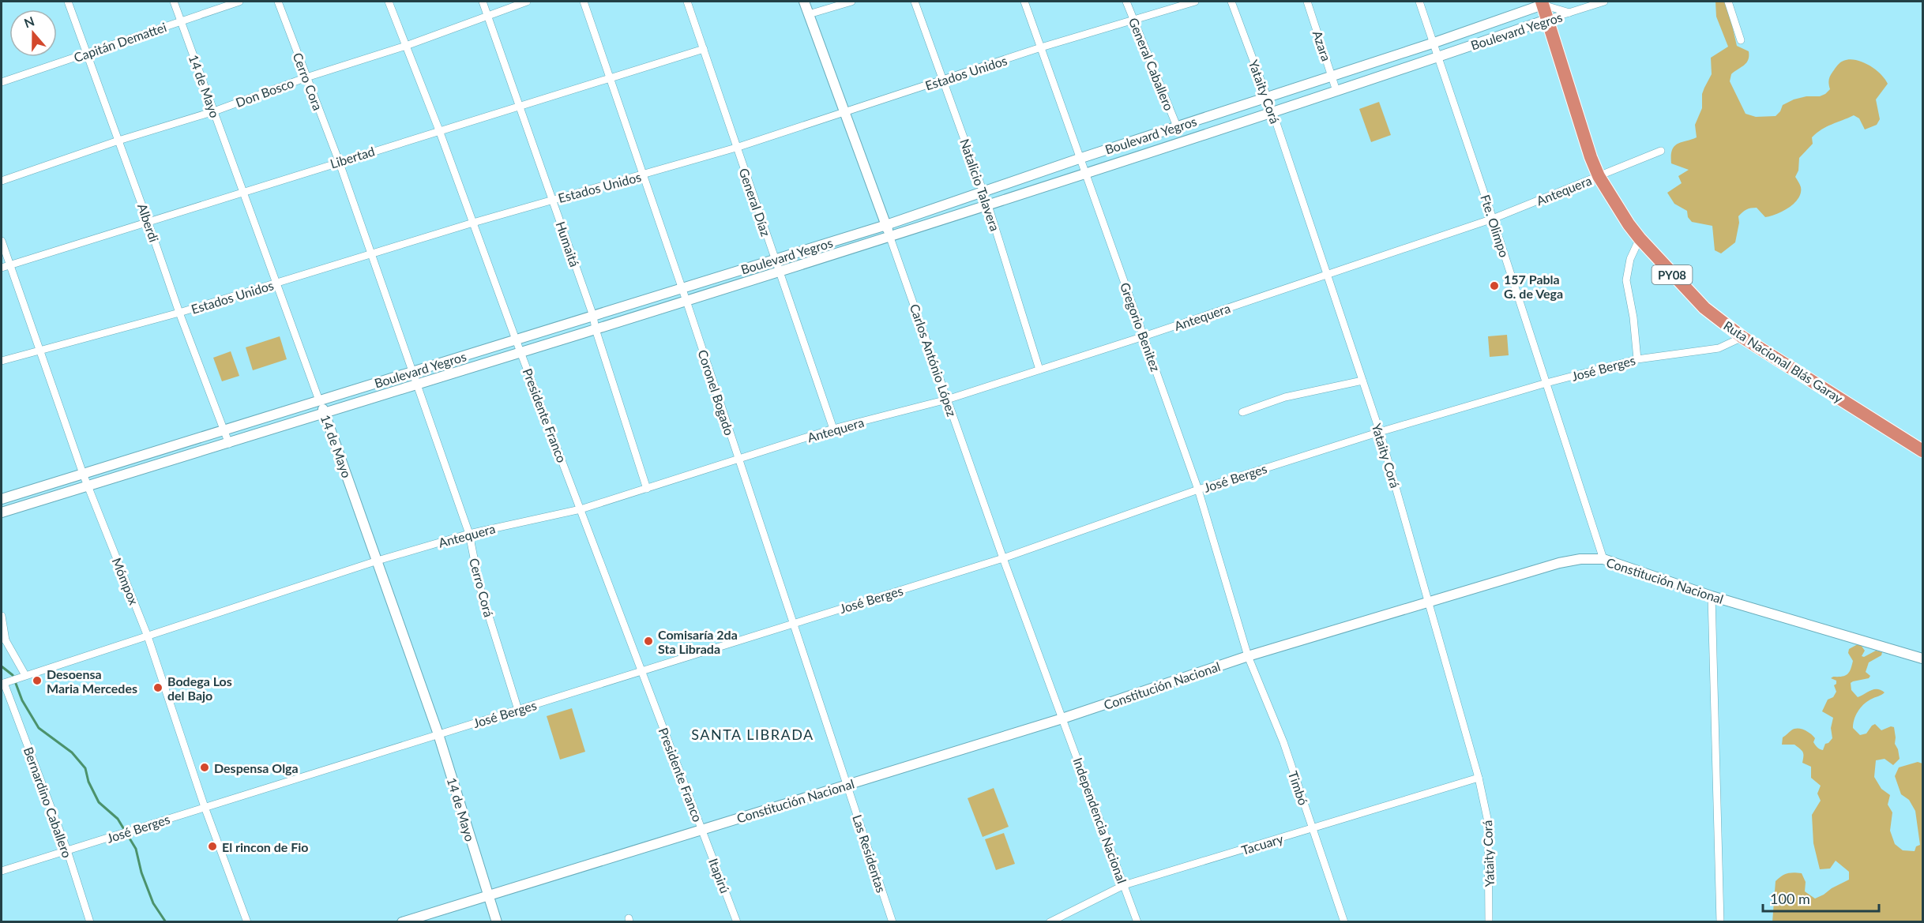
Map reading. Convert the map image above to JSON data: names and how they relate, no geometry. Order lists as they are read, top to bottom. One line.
{"streets":{"highway":["PY08","Ruta Nacional Blás Garay"],"main road":["Boulevard Yegros","14 de Mayo","Carlos António López","Constitución Nacional"],"street":["Capitán Demattei","Azara","General Caballero","Estados Unidos","Cerro Cora","Yataity Corá","Don Bosco","Libertad","Natalicio Talavera","Antequera","General Díaz","Alberdi","Fte. Olimpo","Humaitá","Gregorio Benitez","José Berges","Coronel Bogado","Presidente Franco","Mómpox","Cerro Corá","Timbó","Bernardino Caballero","Independencia Nacional","Tacuary","Las Residentas","Itapirú"]},"crossings":[["Boulevard Yegros","Azara"],["Boulevard Yegros","General Caballero"],["Boulevard Yegros","14 de Mayo"],["Boulevard Yegros","Yataity Corá"],["Boulevard Yegros","Natalicio Talavera"],["Boulevard Yegros","General Díaz"],["Boulevard Yegros","Alberdi"],["Boulevard Yegros","Fte. Olimpo"],["Boulevard Yegros","Humaitá"],["Boulevard Yegros","Gregorio Benitez"],["Boulevard Yegros","Carlos António López"],["Boulevard Yegros","Ruta Nacional Blás Garay"],["Boulevard Yegros","Coronel Bogado"],["Boulevard Yegros","Presidente Franco"],["Boulevard Yegros","Mómpox"],["Boulevard Yegros","Cerro Corá"],["Capitán Demattei","14 de Mayo"],["Capitán Demattei","Alberdi"],["General Caballero","Estados Unidos"],["Estados Unidos","Cerro Cora"],["Estados Unidos","14 de Mayo"],["Estados Unidos","Natalicio Talavera"],["Estados Unidos","General Díaz"],["Estados Unidos","Alberdi"],["Estados Unidos","Humaitá"],["Estados Unidos","Gregorio Benitez"],["Estados Unidos","Carlos António López"],["Estados Unidos","Coronel Bogado"],["Estados Unidos","Presidente Franco"],["Estados Unidos","Mómpox"],["Estados Unidos","Cerro Corá"],["Cerro Cora","Don Bosco"],["Cerro Cora","Libertad"],["Cerro Cora","Cerro Corá"],["14 de Mayo","Don Bosco"],["14 de Mayo","Libertad"],["14 de Mayo","Antequera"],["14 de Mayo","José Berges"],["14 de Mayo","Constitución Nacional"],["Yataity Corá","Antequera"],["Yataity Corá","José Berges"],["Yataity Corá","Constitución Nacional"],["Yataity Corá","Tacuary"],["Don Bosco","Alberdi"],["Don Bosco","Humaitá"],["Don Bosco","Presidente Franco"],["Libertad","General Díaz"],["Libertad","Alberdi"],["Libertad","Humaitá"],["Libertad","Coronel Bogado"],["Libertad","Presidente Franco"],["Libertad","Mómpox"],["Natalicio Talavera","Antequera"],["Antequera","General Díaz"],["Antequera","Fte. Olimpo"],["Antequera","Humaitá"],["Antequera","Gregorio Benitez"],["Antequera","Carlos António López"],["Antequera","Ruta Nacional Blás Garay"],["Antequera","Coronel Bogado"],["Antequera","Presidente Franco"],["Antequera","Mómpox"],["Antequera","Cerro Corá"],["Antequera","Bernardino Caballero"],["Fte. Olimpo","José Berges"],["Fte. Olimpo","Constitución Nacional"],["Gregorio Benitez","José Berges"],["Gregorio Benitez","Constitución Nacional"],["Gregorio Benitez","Timbó"],["Carlos António López","José Berges"],["Carlos António López","Constitución Nacional"],["Carlos António López","Independencia Nacional"],["Ruta Nacional Blás Garay","José Berges"],["José Berges","Coronel Bogado"],["José Berges","Presidente Franco"],["José Berges","Mómpox"],["José Berges","Cerro Corá"],["José Berges","Bernardino Caballero"],["Coronel Bogado","Constitución Nacional"],["Coronel Bogado","Las Residentas"],["Presidente Franco","Constitución Nacional"],["Presidente Franco","Itapirú"],["Constitución Nacional","Timbó"],["Constitución Nacional","Independencia Nacional"],["Constitución Nacional","Las Residentas"],["Constitución Nacional","Itapirú"],["Timbó","Tacuary"],["Independencia Nacional","Tacuary"]],"districts":["SANTA LIBRADA"],"places":["157 Pabla G. de Vega","Comisaría 2da Sta Librada","Desoensa Maria Mercedes","Bodega Los del Bajo","Despensa Olga","El rincon de Fio"],"scale_bar":"100 m","north":"top"}
